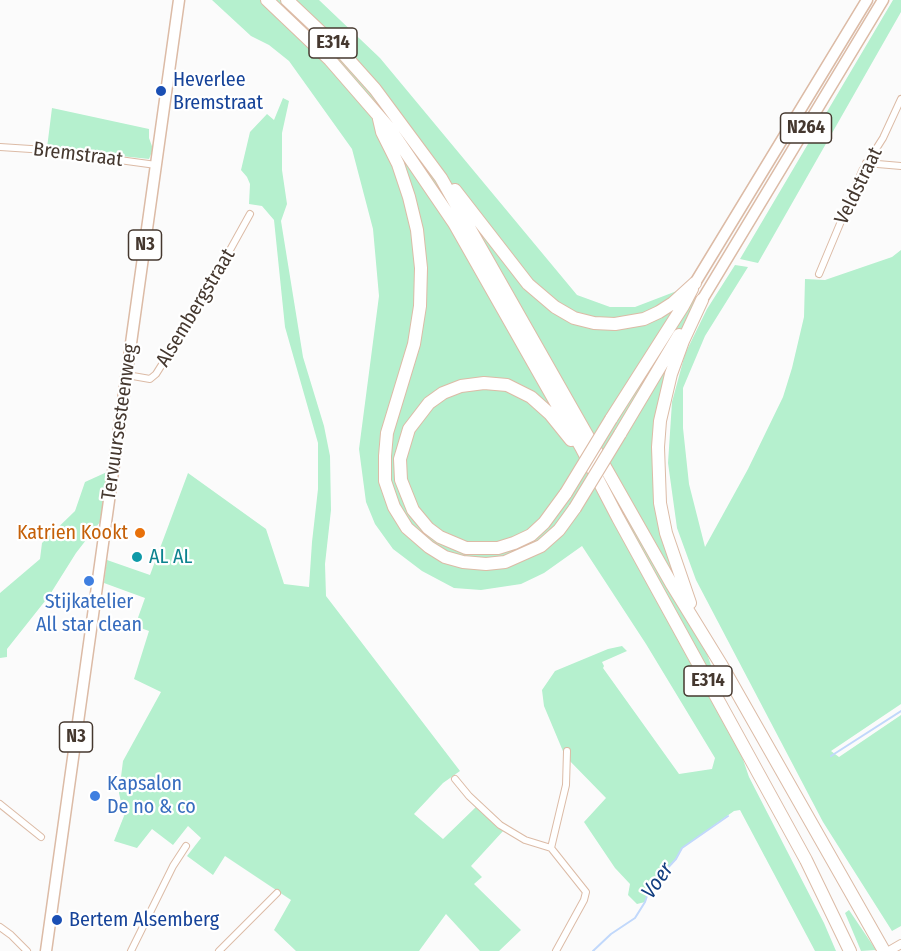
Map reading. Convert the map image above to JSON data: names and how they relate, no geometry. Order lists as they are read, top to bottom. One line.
{"streets":{"highway":["E314"],"main road":["N264","N3","Tervuursesteenweg"],"street":["Bremstraat","Veldstraat","Alsembergstraat"]},"crossings":[["Bremstraat","Tervuursesteenweg"],["Alsembergstraat","Tervuursesteenweg"]],"water":["Voer"],"places":["Heverlee Bremstraat","Katrien Kookt","AL AL","Stijkatelier All star clean","Kapsalon De no & co","Bertem Alsemberg"]}
